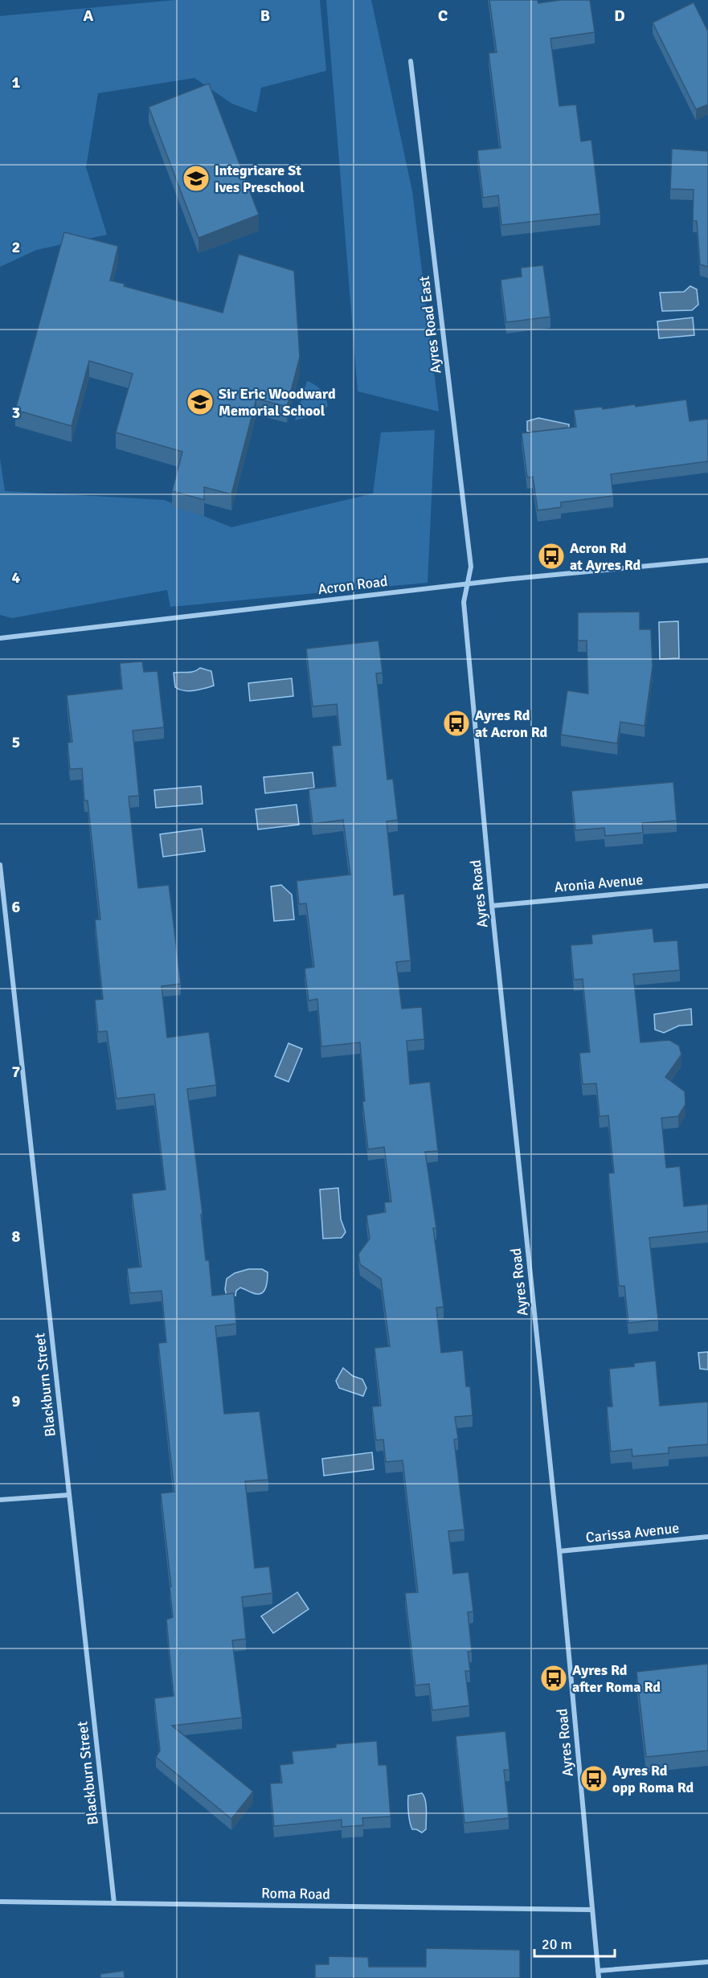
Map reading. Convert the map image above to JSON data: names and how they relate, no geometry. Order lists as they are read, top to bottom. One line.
{"streets":{"street":["Ayres Road East","Acron Road","Aronia Avenue","Ayres Road","Blackburn Street","Carissa Avenue","Roma Road"]},"crossings":[["Ayres Road East","Acron Road"],["Ayres Road East","Ayres Road"],["Acron Road","Ayres Road"],["Aronia Avenue","Ayres Road"],["Ayres Road","Carissa Avenue"],["Ayres Road","Roma Road"],["Blackburn Street","Roma Road"]],"places":{"school or university":["Integricare St Ives Preschool","Sir Eric Woodward Memorial School"],"bus stop":["Acron Rd at Ayres Rd","Ayres Rd at Acron Rd","Ayres Rd after Roma Rd","Ayres Rd opp Roma Rd"]},"scale_bar":"20 m","grid":{"columns":["A","B","C","D"],"rows":["1","2","3","4","5","6","7","8","9"]}}
